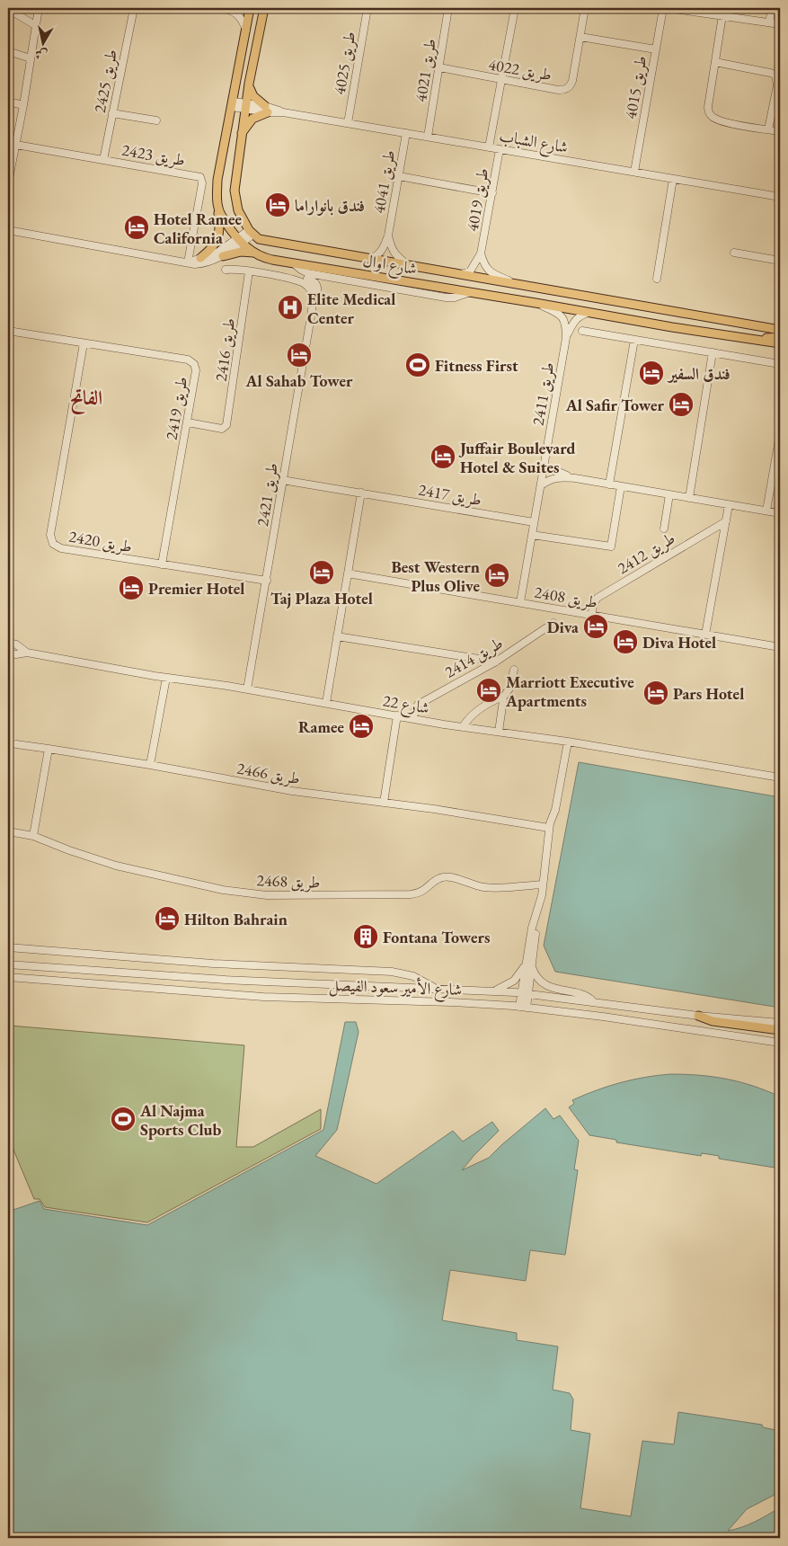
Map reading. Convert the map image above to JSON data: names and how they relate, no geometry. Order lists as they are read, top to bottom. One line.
{"streets":{"main road":["شارع اوال"],"street":["طريق 4025","طريق 4022","طريق 4021","طريق 2425","طريق 4015","شارع الشباب","طريق 2423","طريق 4041","طريق 4019","طريق 2416","طريق 2411","طريق 2419","طريق 2421","طريق 2417","طريق 2420","طريق 2412","طريق 2408","طريق 2414","شارع 22","طريق 2466","طريق 2468","شارع الأمير سعود الفيصل"]},"crossings":[["طريق 4025","شارع الشباب"],["طريق 4022","طريق 4021"],["طريق 4022","طريق 4019"],["طريق 4021","شارع الشباب"],["طريق 2425","طريق 2423"],["طريق 4015","شارع الشباب"],["شارع الشباب","طريق 4041"],["شارع الشباب","طريق 4019"],["طريق 4041","شارع اوال"],["طريق 4019","شارع اوال"],["شارع اوال","طريق 2411"],["طريق 2416","طريق 2419"],["طريق 2411","طريق 2417"],["طريق 2411","طريق 2408"],["طريق 2419","طريق 2420"],["طريق 2421","طريق 2417"],["طريق 2421","طريق 2420"],["طريق 2421","شارع 22"],["طريق 2412","طريق 2408"],["طريق 2414","شارع 22"]],"districts":["الفاتح"],"places":{"hotel":["فندق بانواراما","Hotel Ramee California","Al Sahab Tower","فندق السفير","Al Safir Tower","Juffair Boulevard Hotel & Suites","Taj Plaza Hotel","Best Western Plus Olive","Premier Hotel","Diva","Diva Hotel","Marriott Executive Apartments","Pars Hotel","Ramee","Hilton Bahrain"],"hospital":["Elite Medical Center"],"sports":["Fitness First","Al Najma Sports Club"],"building":["Fontana Towers"]},"north":"bottom"}
